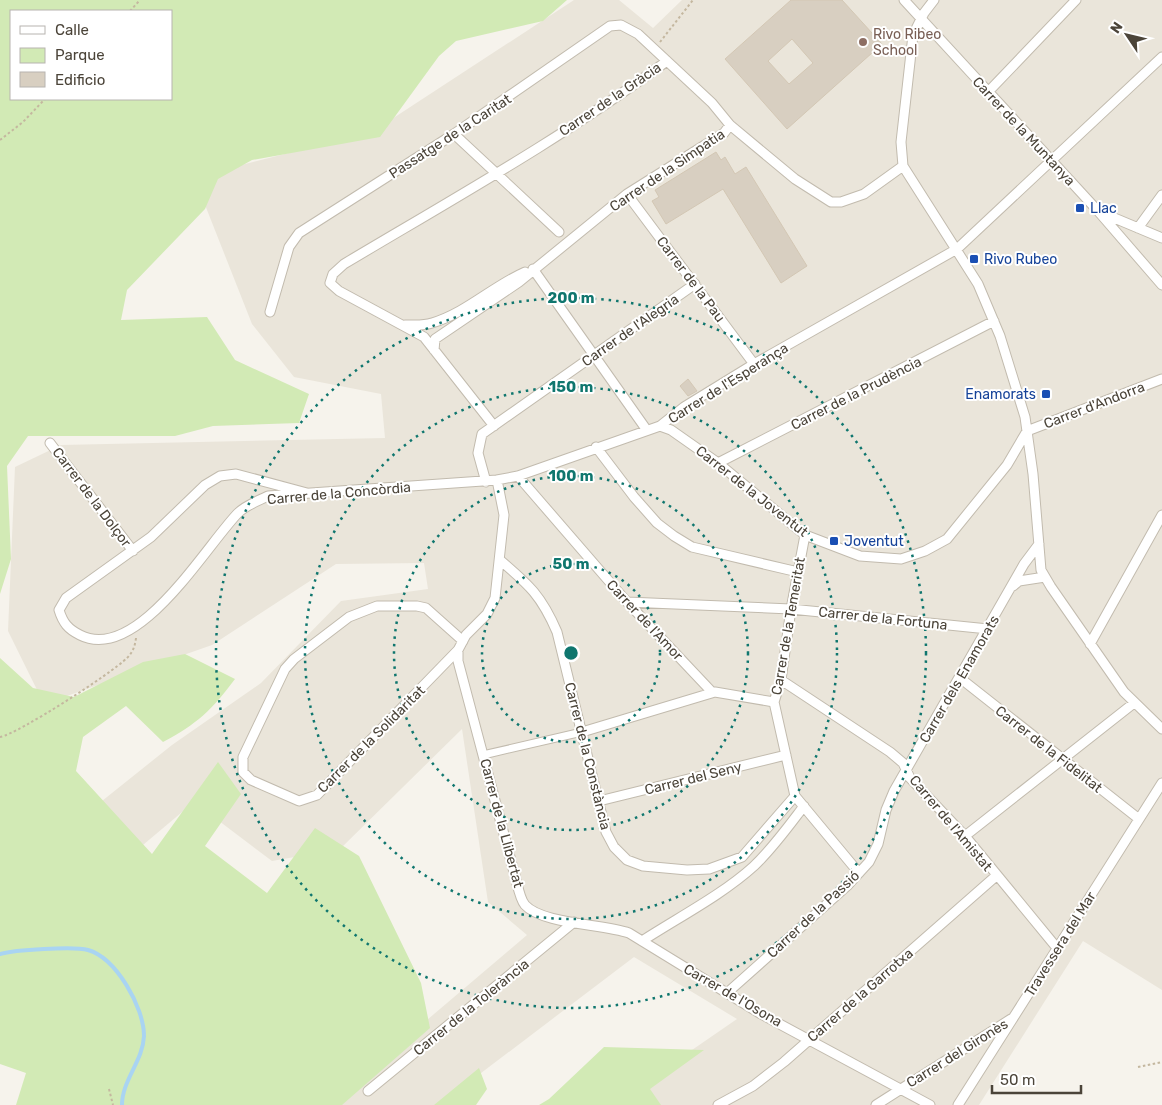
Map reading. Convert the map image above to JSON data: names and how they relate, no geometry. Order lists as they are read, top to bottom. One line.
{"streets":{"street":["Carrer de la Gràcia","Carrer de la Muntanya","Passatge de la Caritat","Carrer de la Simpatia","Carrer de la Pau","Carrer de l'Alegria","Carrer de l'Esperança","Carrer de la Prudència","Carrer d'Andorra","Carrer de la Joventut","Carrer de la Concòrdia","Carrer de la Dolçor","Carrer de la Fortuna","Carrer de l'Amor","Carrer de la Temeritat","Carrer dels Enamorats","Carrer de la Solidaritat","Carrer de la Fidelitat","Carrer de la Constància","Carrer del Seny","Carrer de la Llibertat","Carrer de l'Amistat","Carrer de la Passió","Travessera del Mar","Carrer de l'Osona","Carrer de la Garrotxa","Carrer de la Tolerància","Carrer del Gironès"]},"crossings":[["Carrer de la Gràcia","Passatge de la Caritat"],["Carrer de la Gràcia","Carrer de la Simpatia"],["Carrer de la Muntanya","Carrer de l'Esperança"],["Carrer de la Simpatia","Carrer de la Pau"],["Carrer de la Pau","Carrer de l'Alegria"],["Carrer de la Pau","Carrer de l'Esperança"],["Carrer de l'Alegria","Carrer de l'Esperança"],["Carrer de l'Alegria","Carrer de la Concòrdia"],["Carrer de l'Esperança","Carrer de la Joventut"],["Carrer de l'Esperança","Carrer de la Concòrdia"],["Carrer de l'Esperança","Carrer de l'Amor"],["Carrer de la Prudència","Carrer de la Joventut"],["Carrer d'Andorra","Carrer de la Joventut"],["Carrer de la Joventut","Carrer de la Temeritat"],["Carrer de la Concòrdia","Carrer de la Dolçor"],["Carrer de la Fortuna","Carrer de l'Amor"],["Carrer de la Fortuna","Carrer de la Temeritat"],["Carrer de la Fortuna","Carrer dels Enamorats"],["Carrer de la Temeritat","Carrer de la Constància"],["Carrer de la Temeritat","Carrer del Seny"],["Carrer de la Temeritat","Carrer de l'Amistat"],["Carrer dels Enamorats","Carrer de la Fidelitat"],["Carrer dels Enamorats","Carrer de l'Amistat"],["Carrer dels Enamorats","Carrer de la Passió"],["Carrer de la Solidaritat","Carrer de la Llibertat"],["Carrer de la Fidelitat","Travessera del Mar"],["Carrer de la Constància","Carrer del Seny"],["Carrer de la Llibertat","Carrer de l'Osona"],["Carrer de la Llibertat","Carrer de la Tolerància"],["Carrer de l'Amistat","Carrer de la Passió"],["Carrer de l'Amistat","Travessera del Mar"],["Carrer de l'Amistat","Carrer de la Garrotxa"],["Carrer de la Passió","Carrer de l'Osona"],["Travessera del Mar","Carrer del Gironès"],["Carrer de l'Osona","Carrer de la Garrotxa"],["Carrer de l'Osona","Carrer del Gironès"]],"places":{"other":["Rivo Ribeo School"],"transit":["Llac","Rivo Rubeo","Enamorats","Joventut"]},"legend":["Calle","Parque","Edificio"],"scale_bar":"50 m","north":"top left","rings":["200 m","150 m","100 m","50 m"]}
